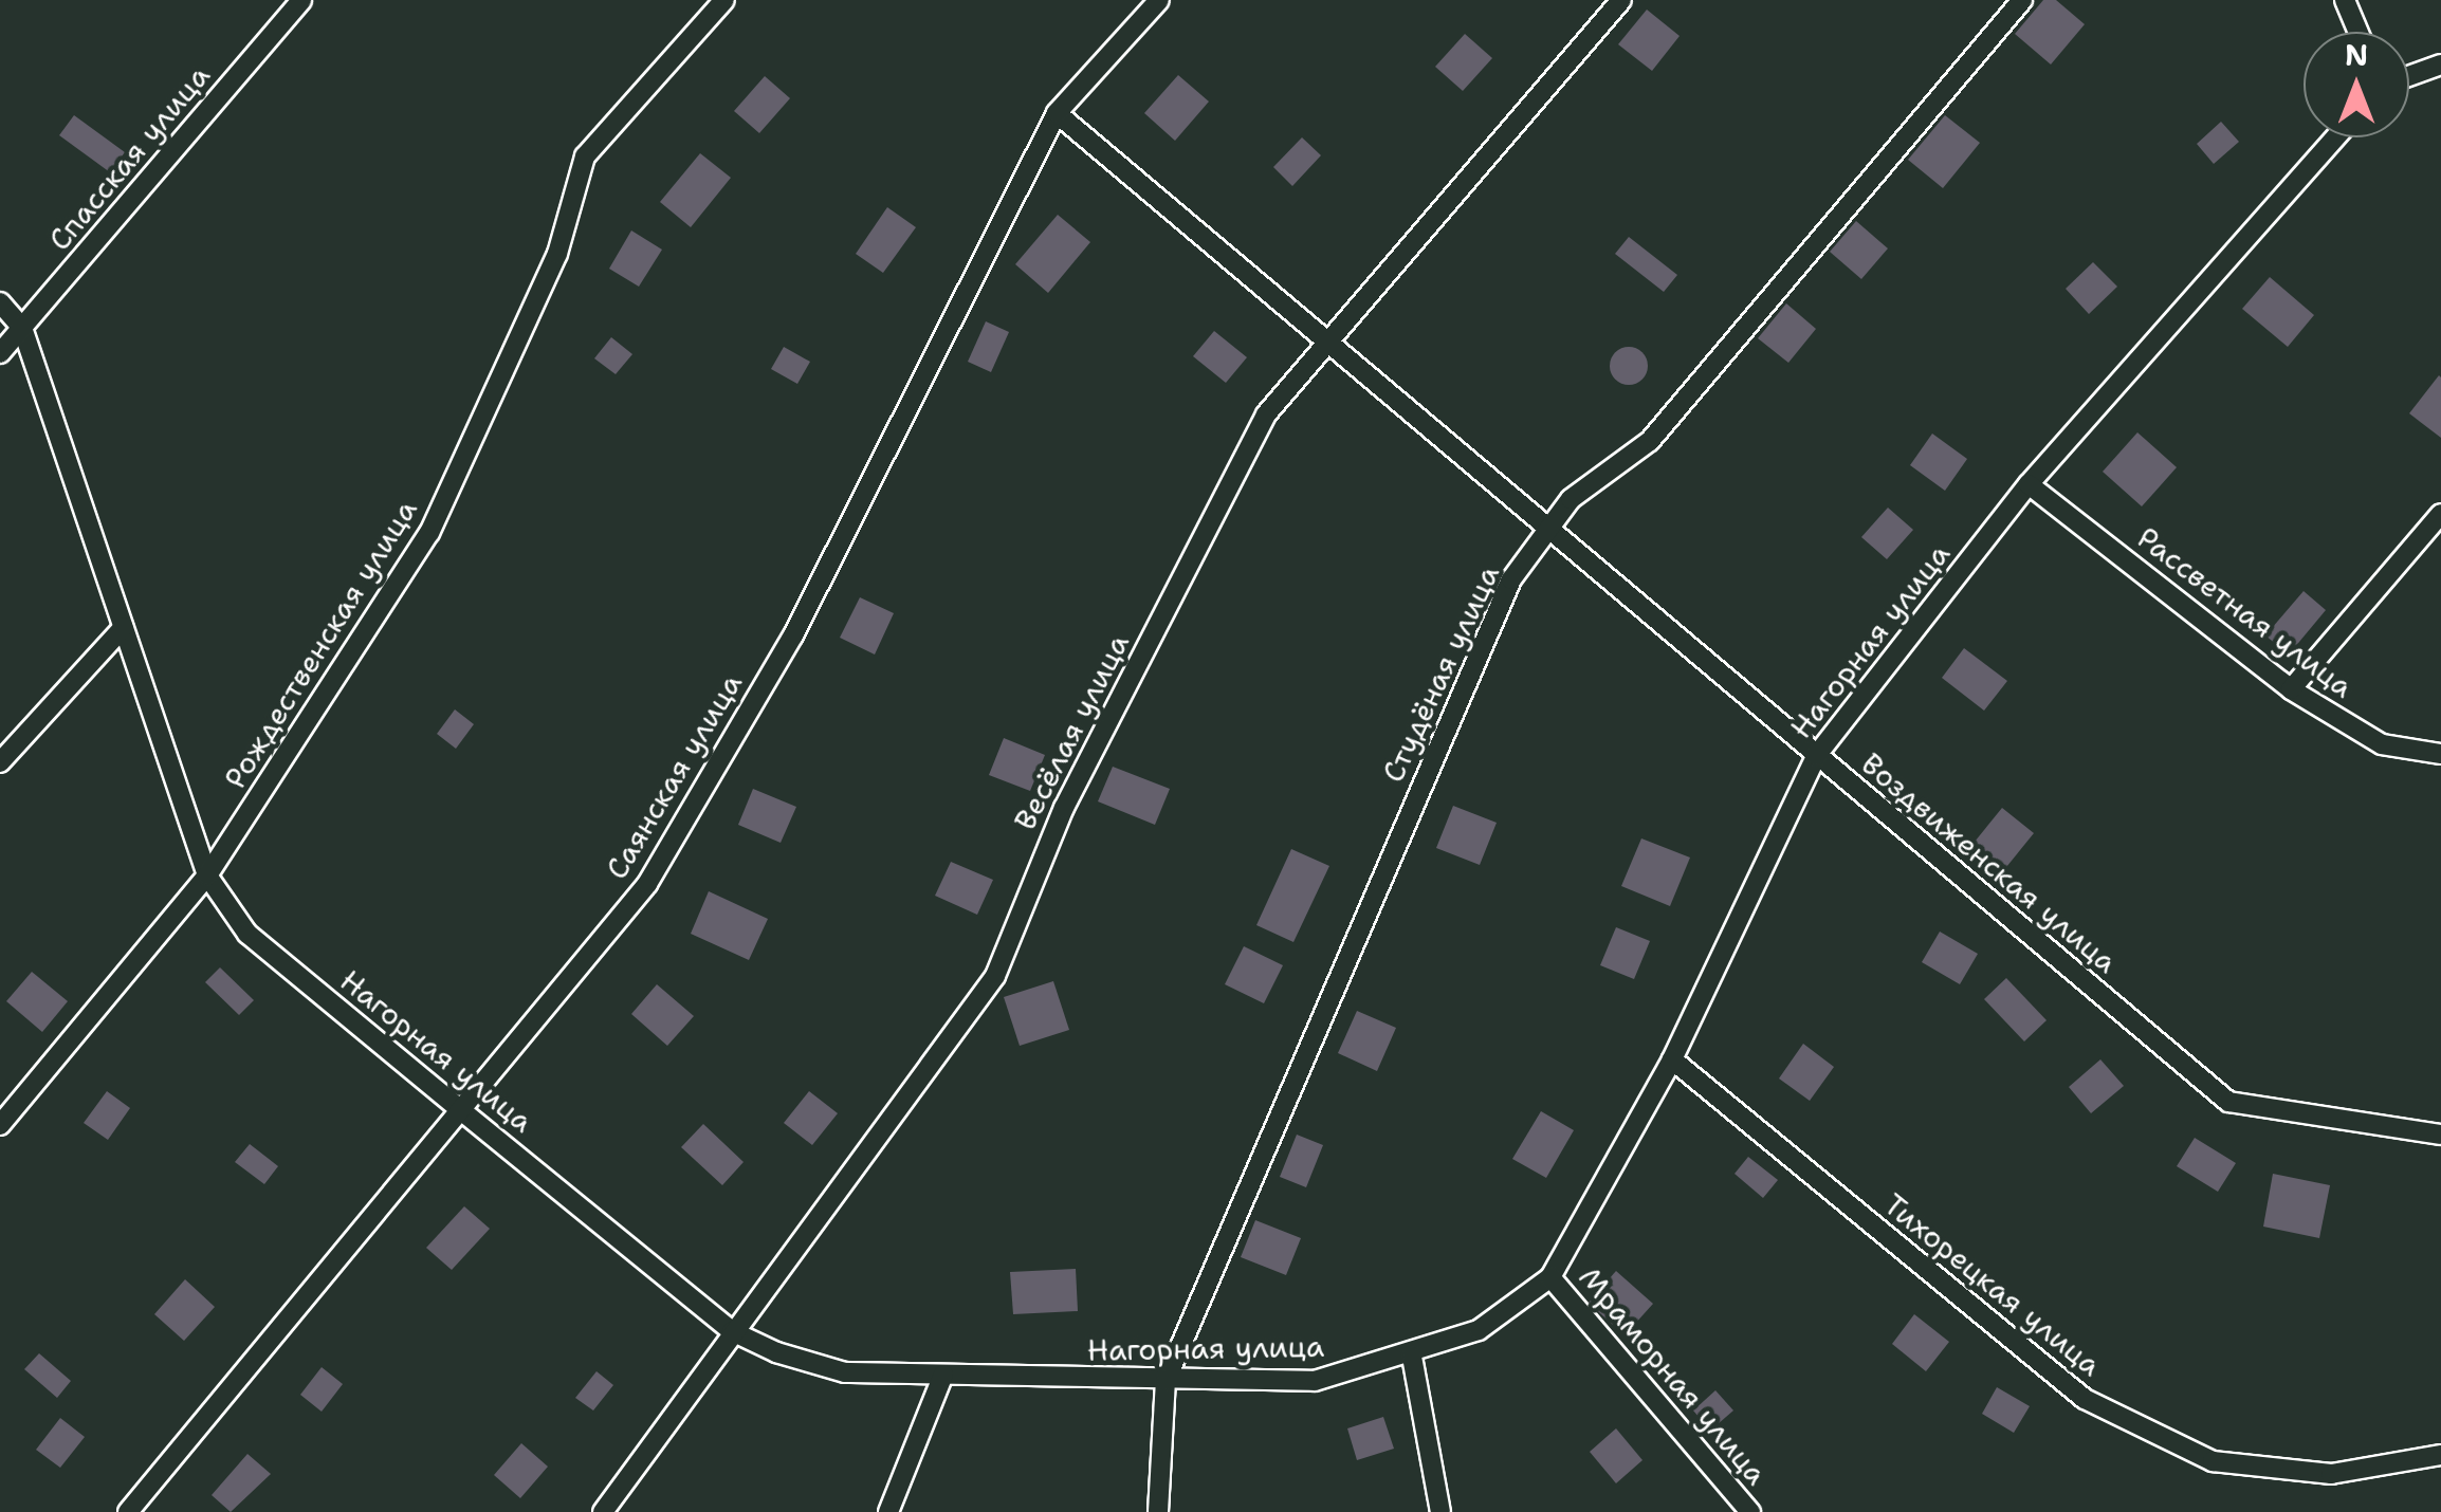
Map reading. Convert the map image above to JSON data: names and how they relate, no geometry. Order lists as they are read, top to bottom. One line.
{"streets":{"street":["Спасская улица","Рассветная улица","Нагорная улица","Рождественская улица","Студёная улица","Весёлая улица","Саянская улица","Воздвиженская улица","Тихорецкая улица","Мраморная улица"]},"crossings":[["Спасская улица","Нагорная улица"],["Рассветная улица","Нагорная улица"],["Нагорная улица","Рождественская улица"],["Нагорная улица","Студёная улица"],["Нагорная улица","Весёлая улица"],["Нагорная улица","Саянская улица"],["Нагорная улица","Воздвиженская улица"],["Нагорная улица","Тихорецкая улица"],["Нагорная улица","Мраморная улица"],["Студёная улица","Воздвиженская улица"],["Весёлая улица","Воздвиженская улица"],["Саянская улица","Воздвиженская улица"]],"north":"top"}
